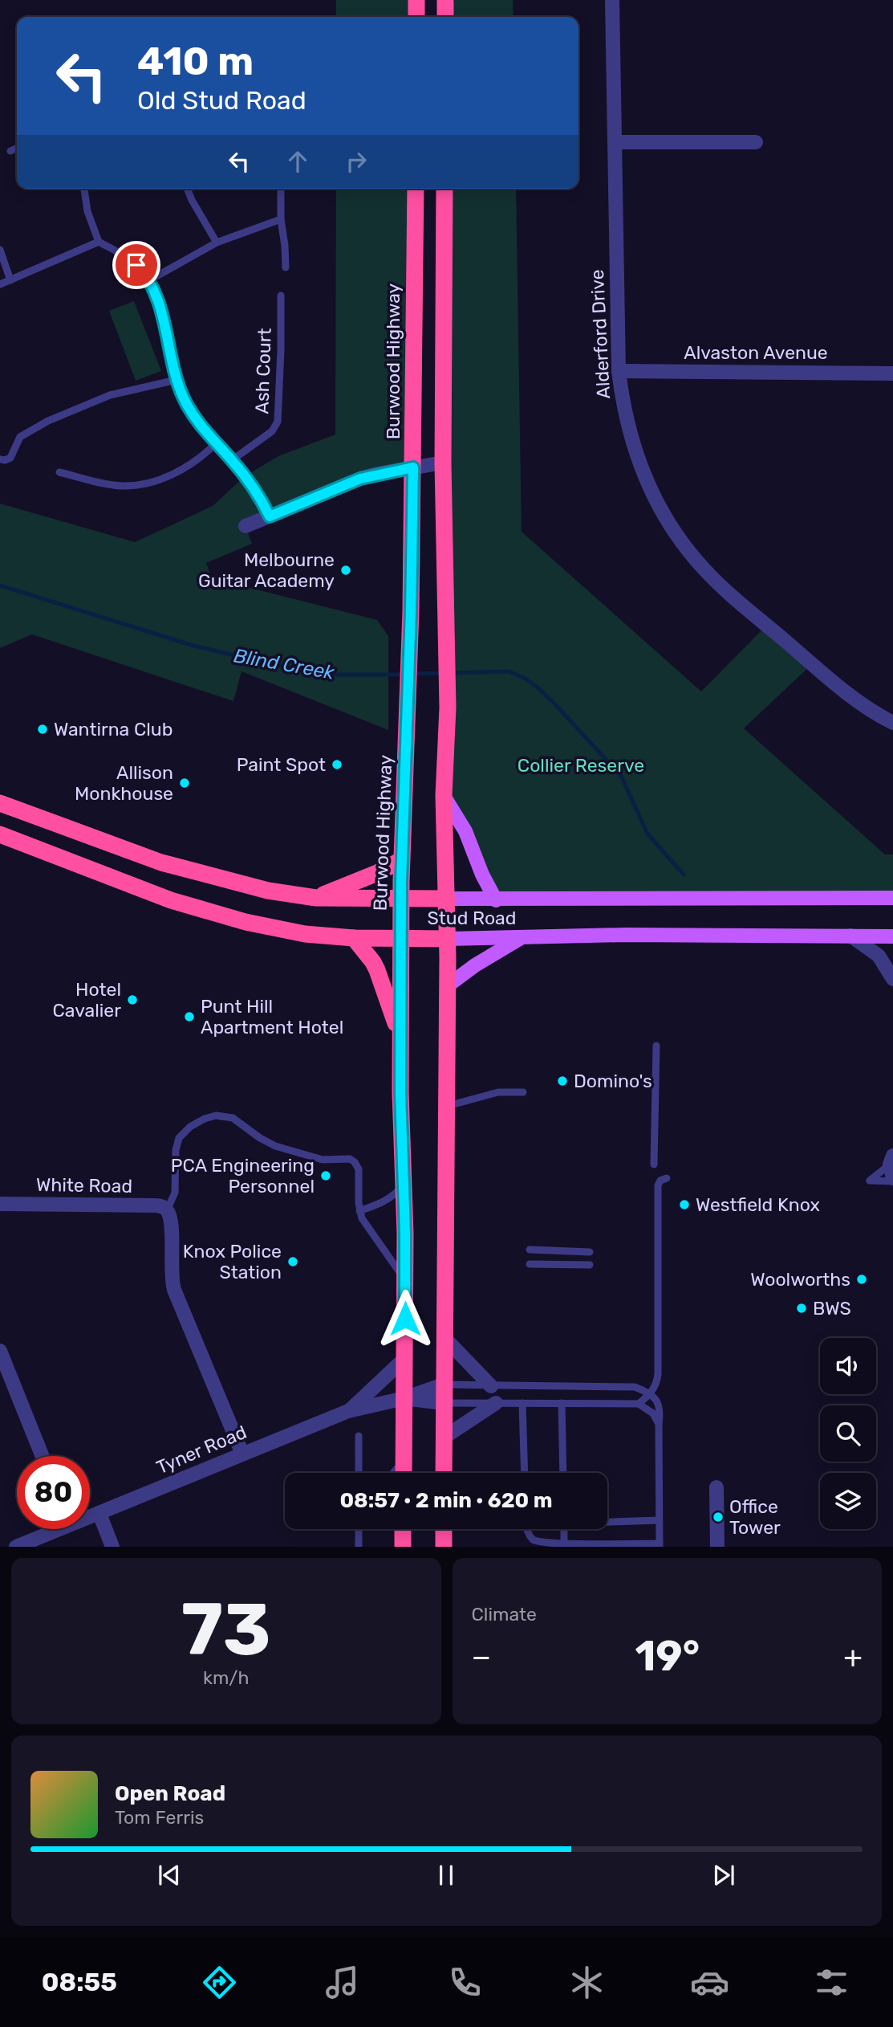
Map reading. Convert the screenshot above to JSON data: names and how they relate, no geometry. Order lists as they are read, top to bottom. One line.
{"streets":{"highway":["Burwood Highway","Stud Road"],"street":["Alderford Drive","Alvaston Avenue","White Road","Tyner Road"],"lane":["Ash Court"]},"crossings":[["Alderford Drive","Alvaston Avenue"],["Burwood Highway","Stud Road"],["Burwood Highway","Tyner Road"]],"water":["Blind Creek"],"parks":["Collier Reserve"],"places":["Melbourne Guitar Academy","Wantirna Club","Paint Spot","Allison Monkhouse","Hotel Cavalier","Punt Hill Apartment Hotel","Domino's","PCA Engineering Personnel","Westfield Knox","Knox Police Station","Woolworths","BWS","Office Tower"],"page":{"turn":["410 m","Old Stud Road"],"limit":"80","trip":"08:57 · 2 min · 620 m","tile":[["73","km/h"],"Climate"],"heat":["−","19°","+"],"song":["Open Road","Tom Ferris"],"tabs":"08:55"}}
